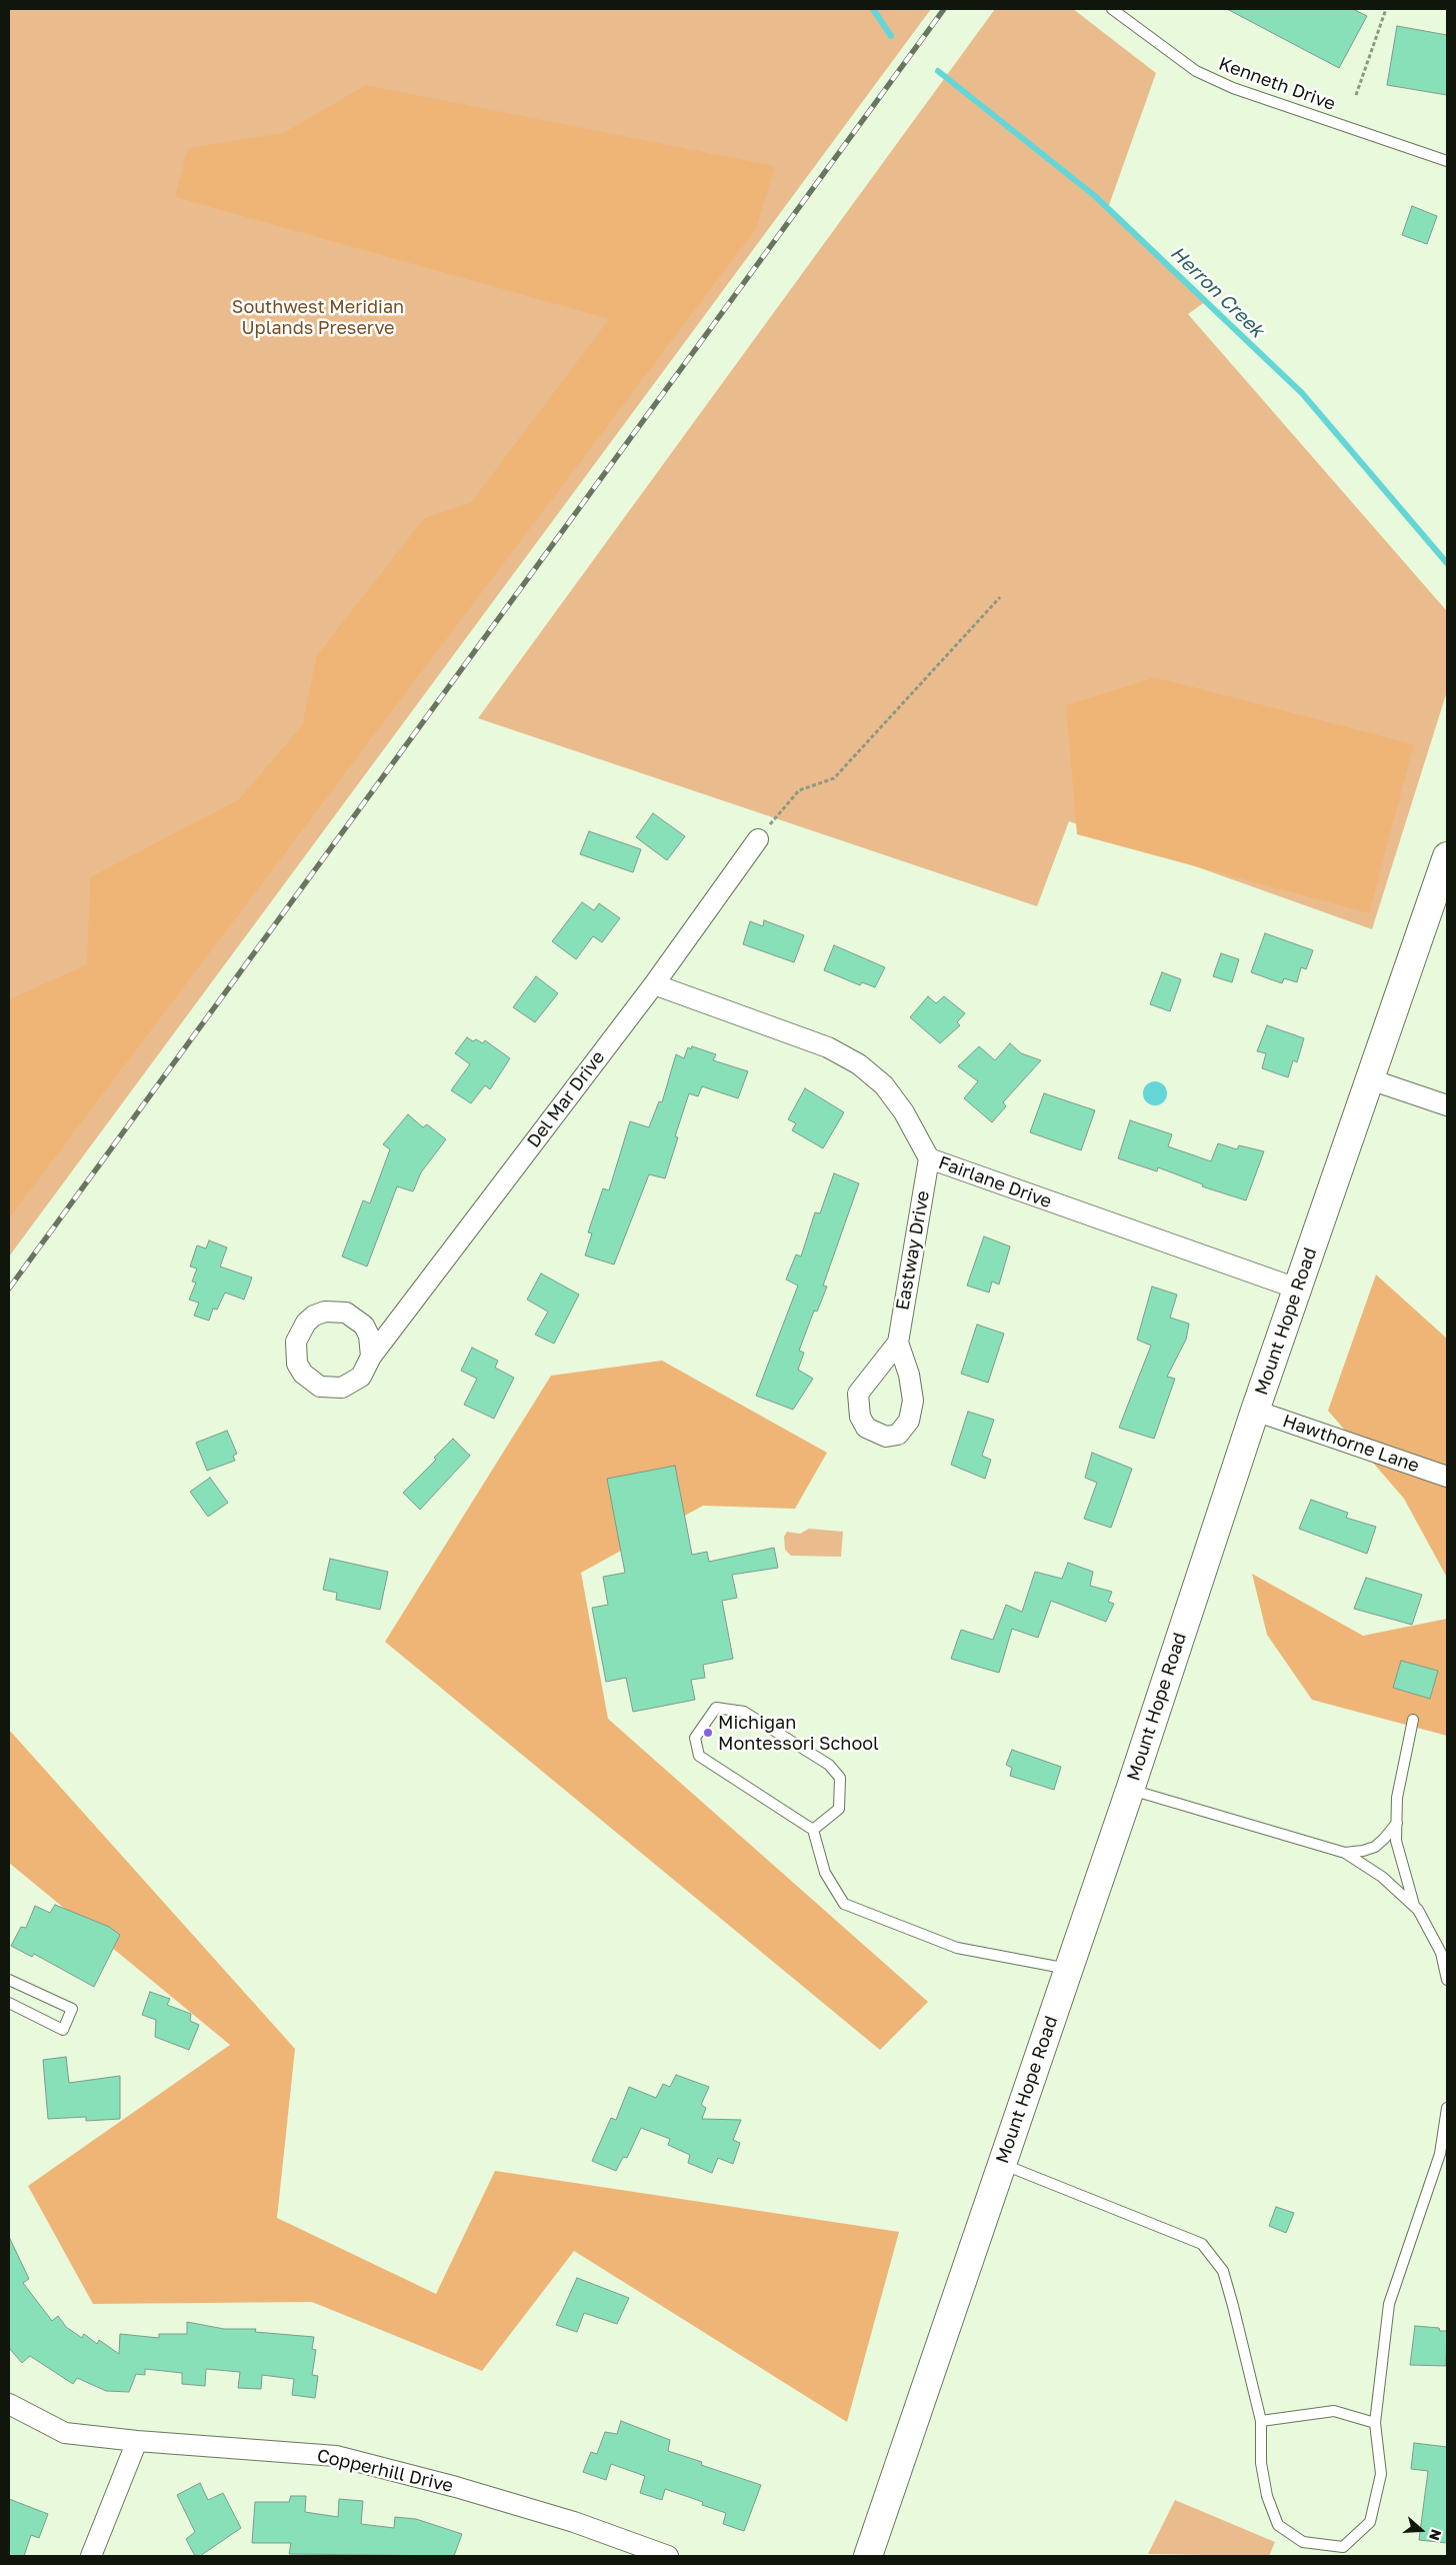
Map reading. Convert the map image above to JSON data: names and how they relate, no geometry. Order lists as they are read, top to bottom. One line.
{"streets":{"street":["Del Mar Drive","Fairlane Drive","Eastway Drive","Mount Hope Road","Hawthorne Lane","Copperhill Drive"],"lane":["Kenneth Drive"]},"crossings":[["Del Mar Drive","Fairlane Drive"],["Fairlane Drive","Eastway Drive"],["Fairlane Drive","Mount Hope Road"],["Mount Hope Road","Hawthorne Lane"]],"water":["Herron Creek"],"parks":["Southwest Meridian Uplands Preserve"],"places":["Michigan Montessori School"],"north":"right"}
